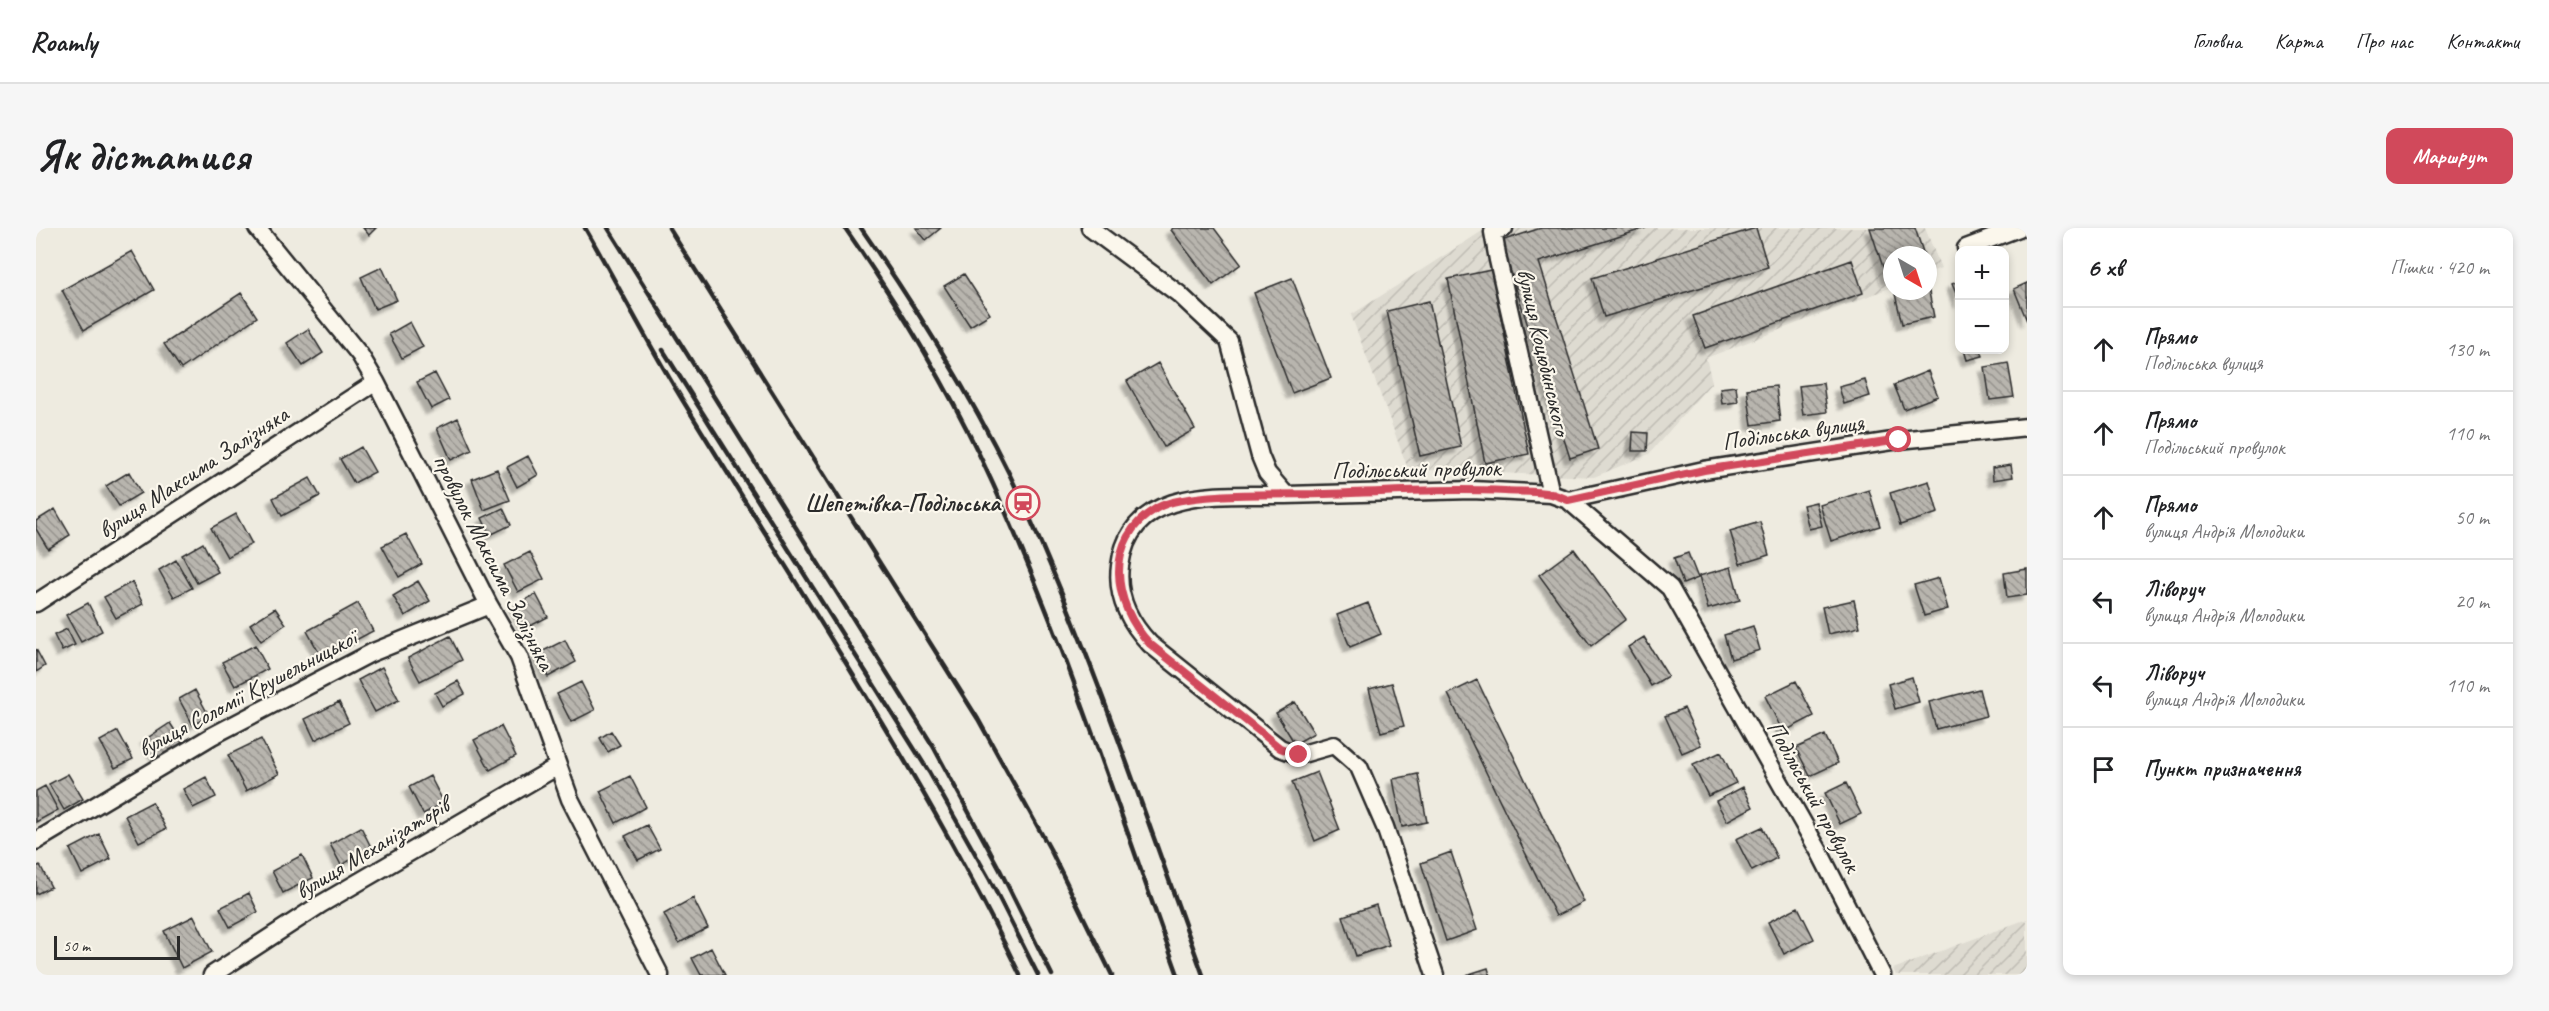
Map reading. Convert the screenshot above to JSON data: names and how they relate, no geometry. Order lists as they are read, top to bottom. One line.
{"streets":{"street":["вулиця Коцюбинського","Подільська вулиця","Подільський провулок","вулиця Максима Залізняка","провулок Максима Залізняка","вулиця Соломії Крушельницької","вулиця Механізаторів"]},"crossings":[["вулиця Коцюбинського","Подільський провулок"],["Подільська вулиця","Подільський провулок"],["вулиця Максима Залізняка","провулок Максима Залізняка"],["провулок Максима Залізняка","вулиця Соломії Крушельницької"],["провулок Максима Залізняка","вулиця Механізаторів"]],"places":{"station":["Шепетівка-Подільська"]},"scale_bar":"50 m","north":"bottom right","page":{"header":"Roamly","nav":["Головна","Карта","Про нас","Контакти"],"buttons":"Маршрут","title":"Як дістатися","heading":["6 хв","Пішки · 420 m"],"map_buttons":["+","−"],"list":[["Прямо","Подільська вулиця","130 m"],["Прямо","Подільський провулок","110 m"],["Прямо","вулиця Андрія Молодики","50 m"],["Ліворуч","вулиця Андрія Молодики","20 m"],["Ліворуч","вулиця Андрія Молодики","110 m"],"Пункт призначення"],"scale":"50 m"}}
